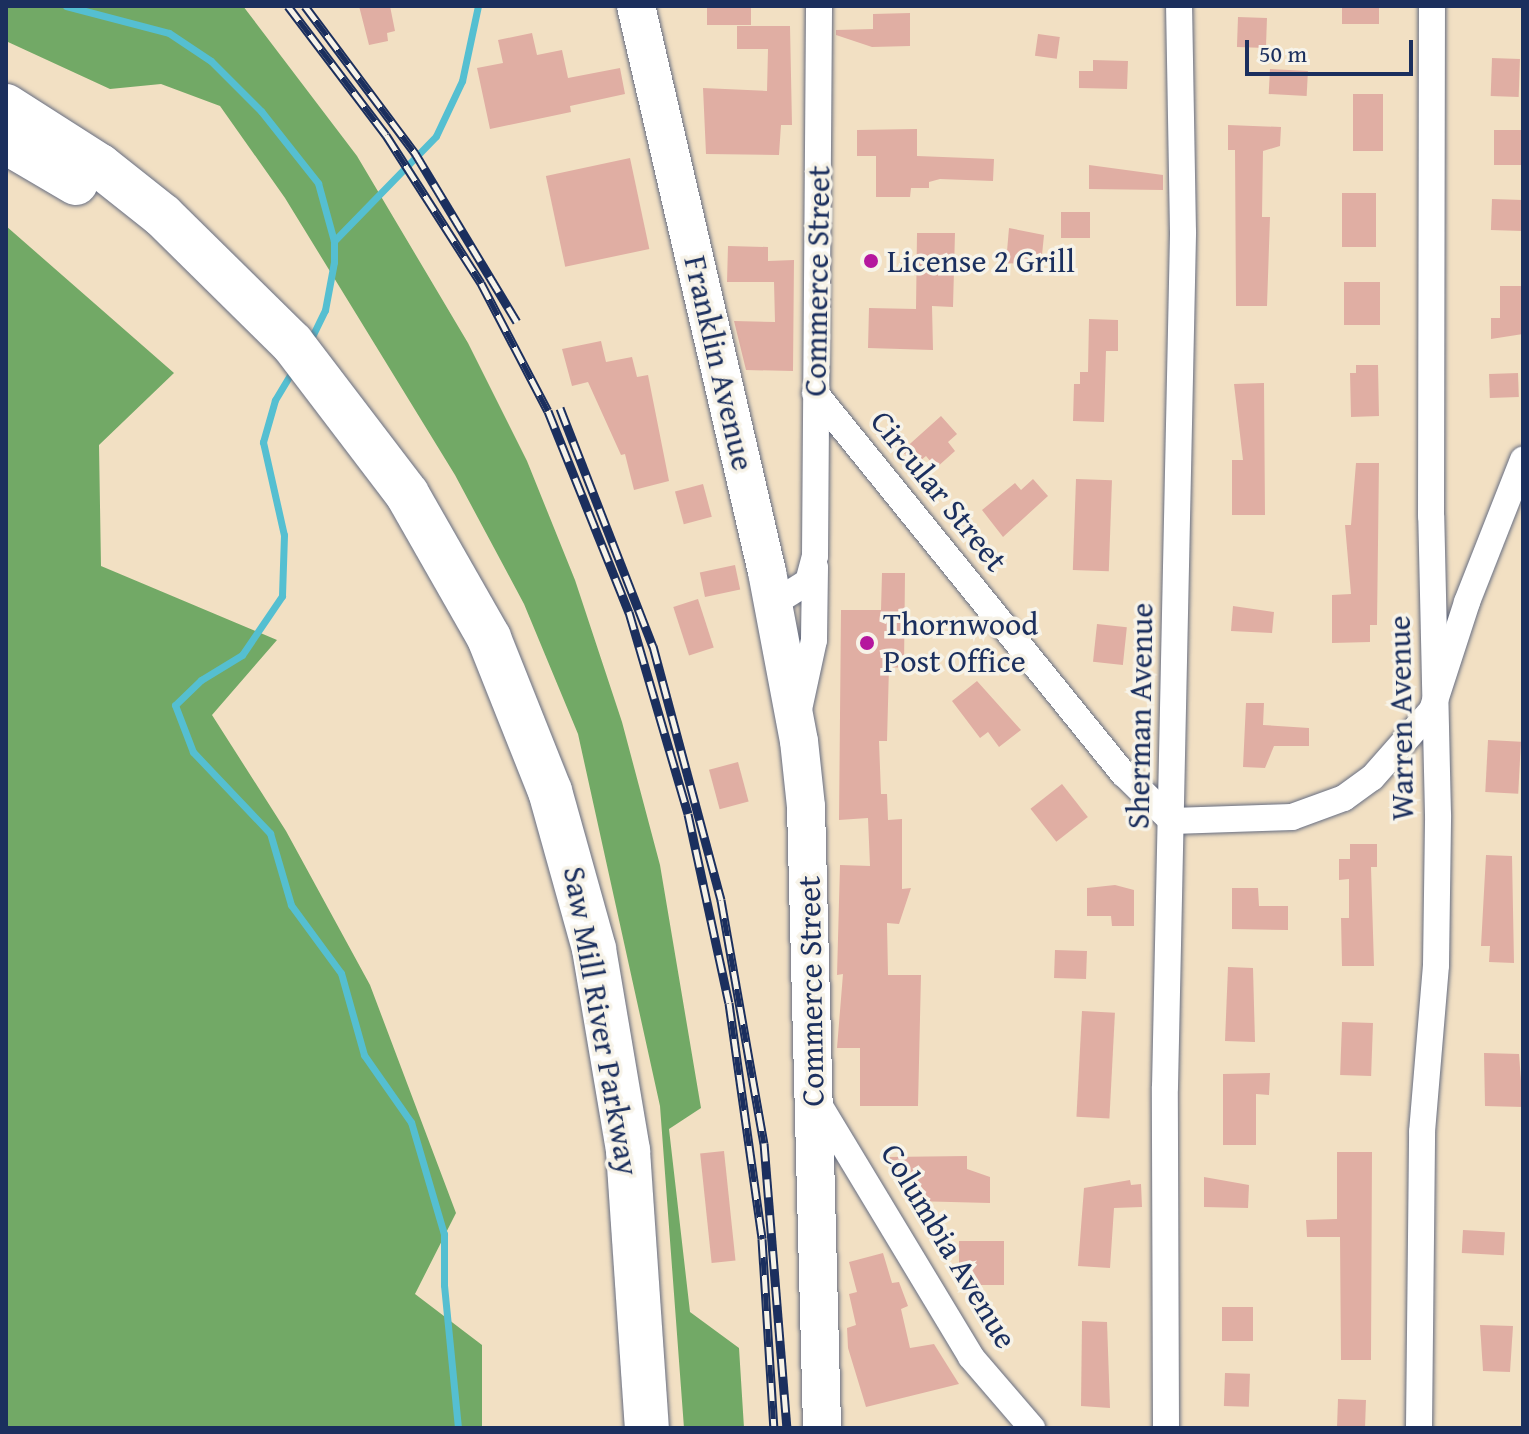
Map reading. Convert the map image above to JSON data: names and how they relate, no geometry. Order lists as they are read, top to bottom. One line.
{"streets":{"highway":["Saw Mill River Parkway"],"main road":["Commerce Street","Franklin Avenue"],"street":["Circular Street","Sherman Avenue","Warren Avenue","Columbia Avenue"]},"crossings":[["Commerce Street","Franklin Avenue"],["Commerce Street","Circular Street"],["Commerce Street","Columbia Avenue"],["Circular Street","Sherman Avenue"]],"places":["License 2 Grill","Thornwood Post Office"],"scale_bar":"50 m"}
